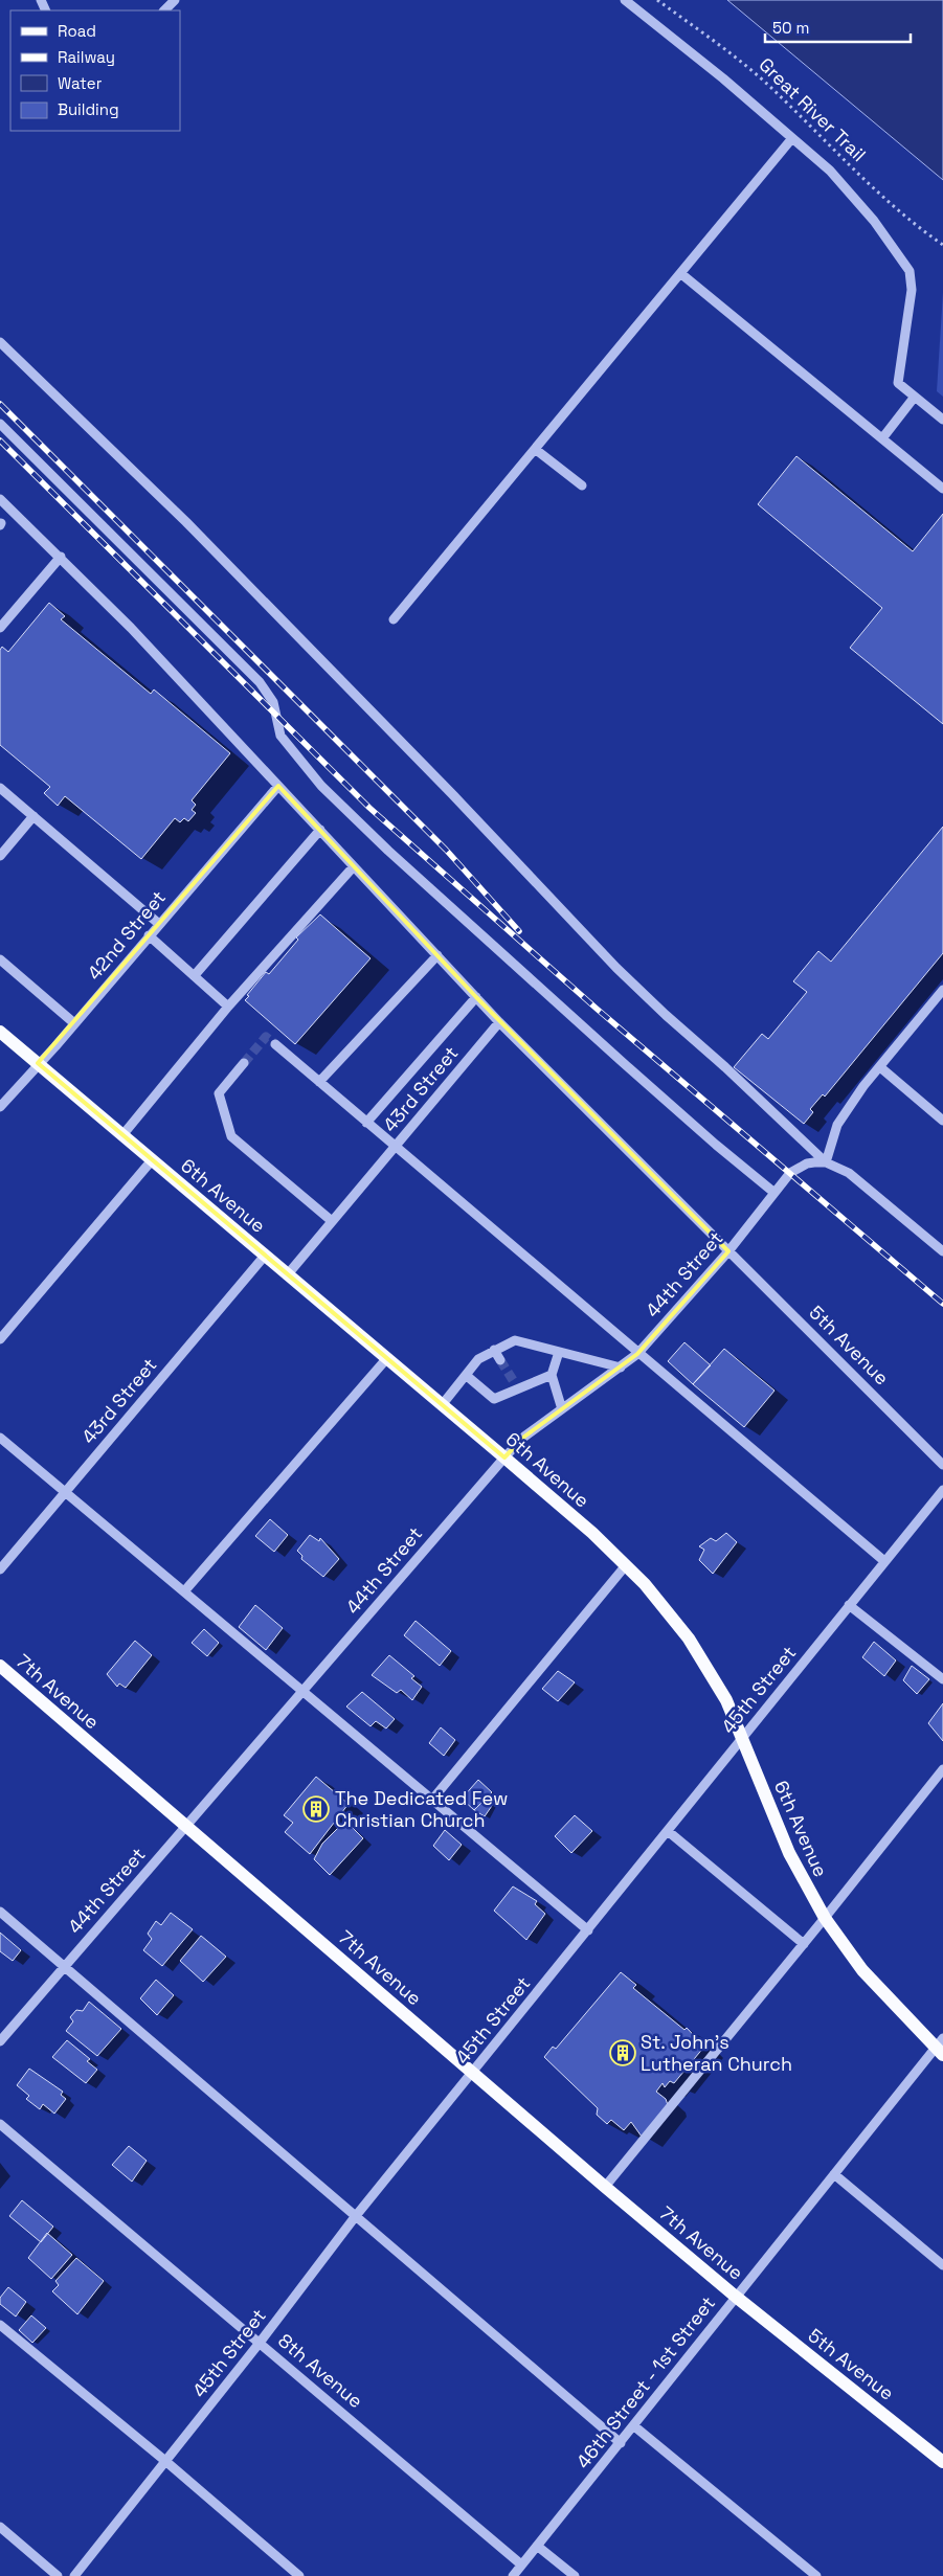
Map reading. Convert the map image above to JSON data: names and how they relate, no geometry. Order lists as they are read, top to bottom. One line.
{"streets":{"main road":["6th Avenue","5th Avenue","7th Avenue"],"street":["42nd Street","43rd Street","44th Street","45th Street","8th Avenue","46th Street - 1st Street"],"path":["Great River Trail"]},"crossings":[["42nd Street","6th Avenue"],["42nd Street","5th Avenue"],["43rd Street","6th Avenue"],["43rd Street","5th Avenue"],["6th Avenue","44th Street"],["6th Avenue","45th Street"],["6th Avenue","46th Street - 1st Street"],["44th Street","5th Avenue"],["44th Street","7th Avenue"],["5th Avenue","7th Avenue"],["5th Avenue","46th Street - 1st Street"],["45th Street","7th Avenue"],["45th Street","8th Avenue"],["7th Avenue","46th Street - 1st Street"],["8th Avenue","46th Street - 1st Street"]],"places":{"building":["The Dedicated Few Christian Church","St. John's Lutheran Church"]},"legend":["Road","Railway","Water","Building"],"scale_bar":"50 m"}
